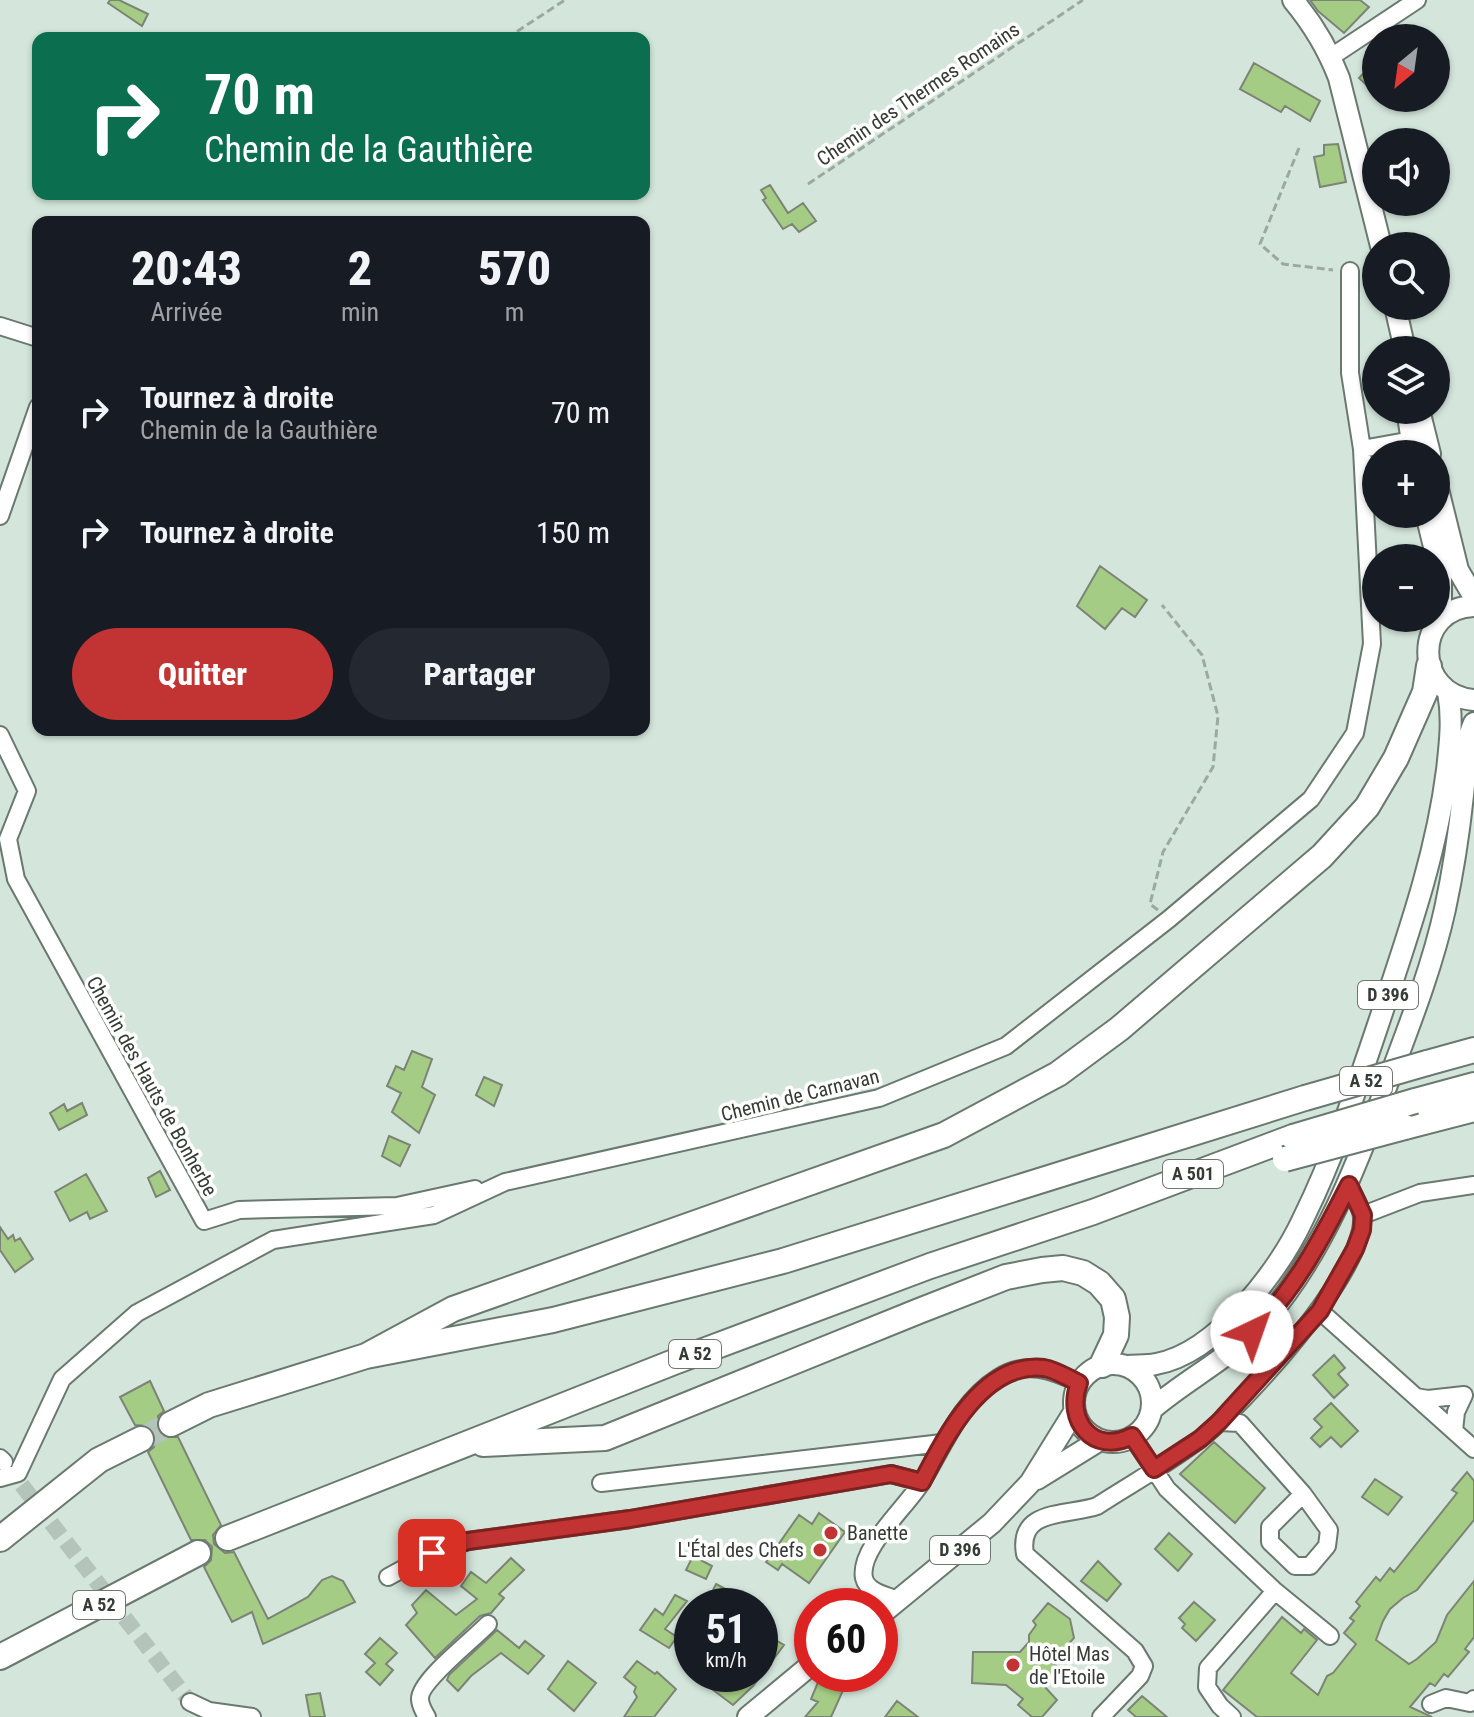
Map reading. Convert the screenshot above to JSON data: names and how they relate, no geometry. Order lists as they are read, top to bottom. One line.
{"streets":{"highway":["A 52","A 501"],"main road":["D 396"],"street":["Chemin des Hauts de Bonherbe","Chemin de Carnavan"],"path":["Chemin des Thermes Romains"]},"crossings":[["A 52","A 501"],["Chemin des Hauts de Bonherbe","Chemin de Carnavan"]],"places":["Banette","L'Étal des Chefs","Hôtel Mas de l'Etoile"],"north":"bottom left","page":{"map_buttons":["+","−"],"turn":["70 m","Chemin de la Gauthière"],"eta":["20:43","Arrivée","2","min","570","m"],"list":[{"name":"Tournez à droite","note":"Chemin de la Gauthière","value":"70 m"},{"name":"Tournez à droite","value":"150 m"}],"buttons":["Quitter","Partager"],"speed":"51 km/h","limit":"60"}}
